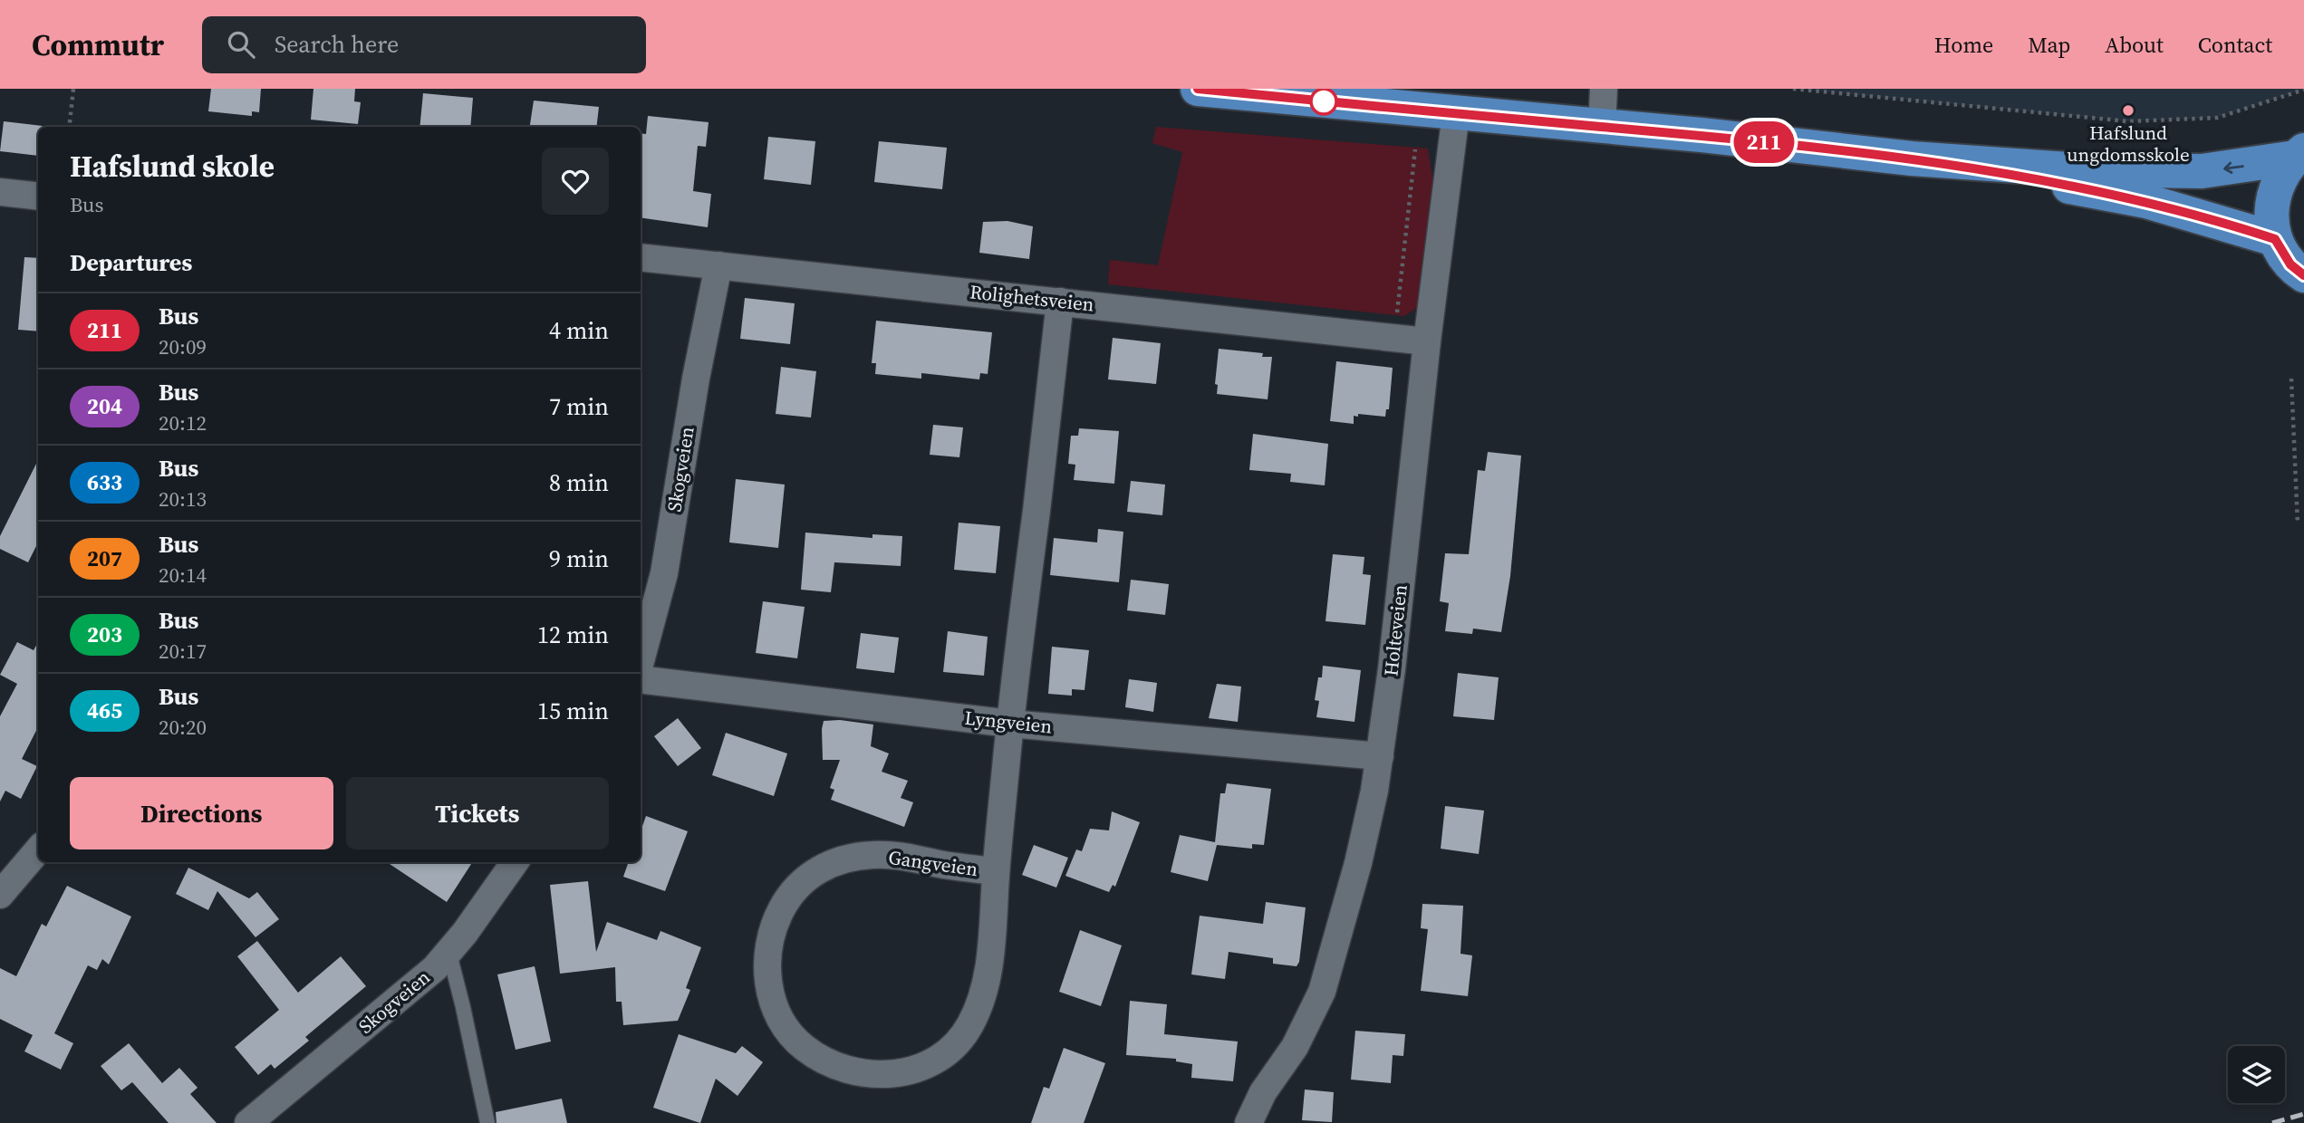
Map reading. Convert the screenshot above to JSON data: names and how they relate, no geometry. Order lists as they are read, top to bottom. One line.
{"streets":{"street":["Rolighetsveien","Skogveien","Holteveien","Lyngveien","Gangveien"]},"crossings":[["Rolighetsveien","Skogveien"],["Rolighetsveien","Holteveien"],["Rolighetsveien","Gangveien"],["Holteveien","Lyngveien"],["Lyngveien","Gangveien"]],"places":["Hafslund ungdomsskole"],"lines":["bus line 211"],"page":{"header":"Commutr","search":"Search here","nav":["Home","Map","About","Contact"],"on_map":"211","heading":[["Hafslund skole","Bus"],"Departures"],"list":[{"mark":"211","name":"Bus","note":"20:09","value":"4 min"},{"mark":"204","name":"Bus","note":"20:12","value":"7 min"},{"mark":"633","name":"Bus","note":"20:13","value":"8 min"},{"mark":"207","name":"Bus","note":"20:14","value":"9 min"},{"mark":"203","name":"Bus","note":"20:17","value":"12 min"},{"mark":"465","name":"Bus","note":"20:20","value":"15 min"}],"buttons":["Directions","Tickets"]}}
